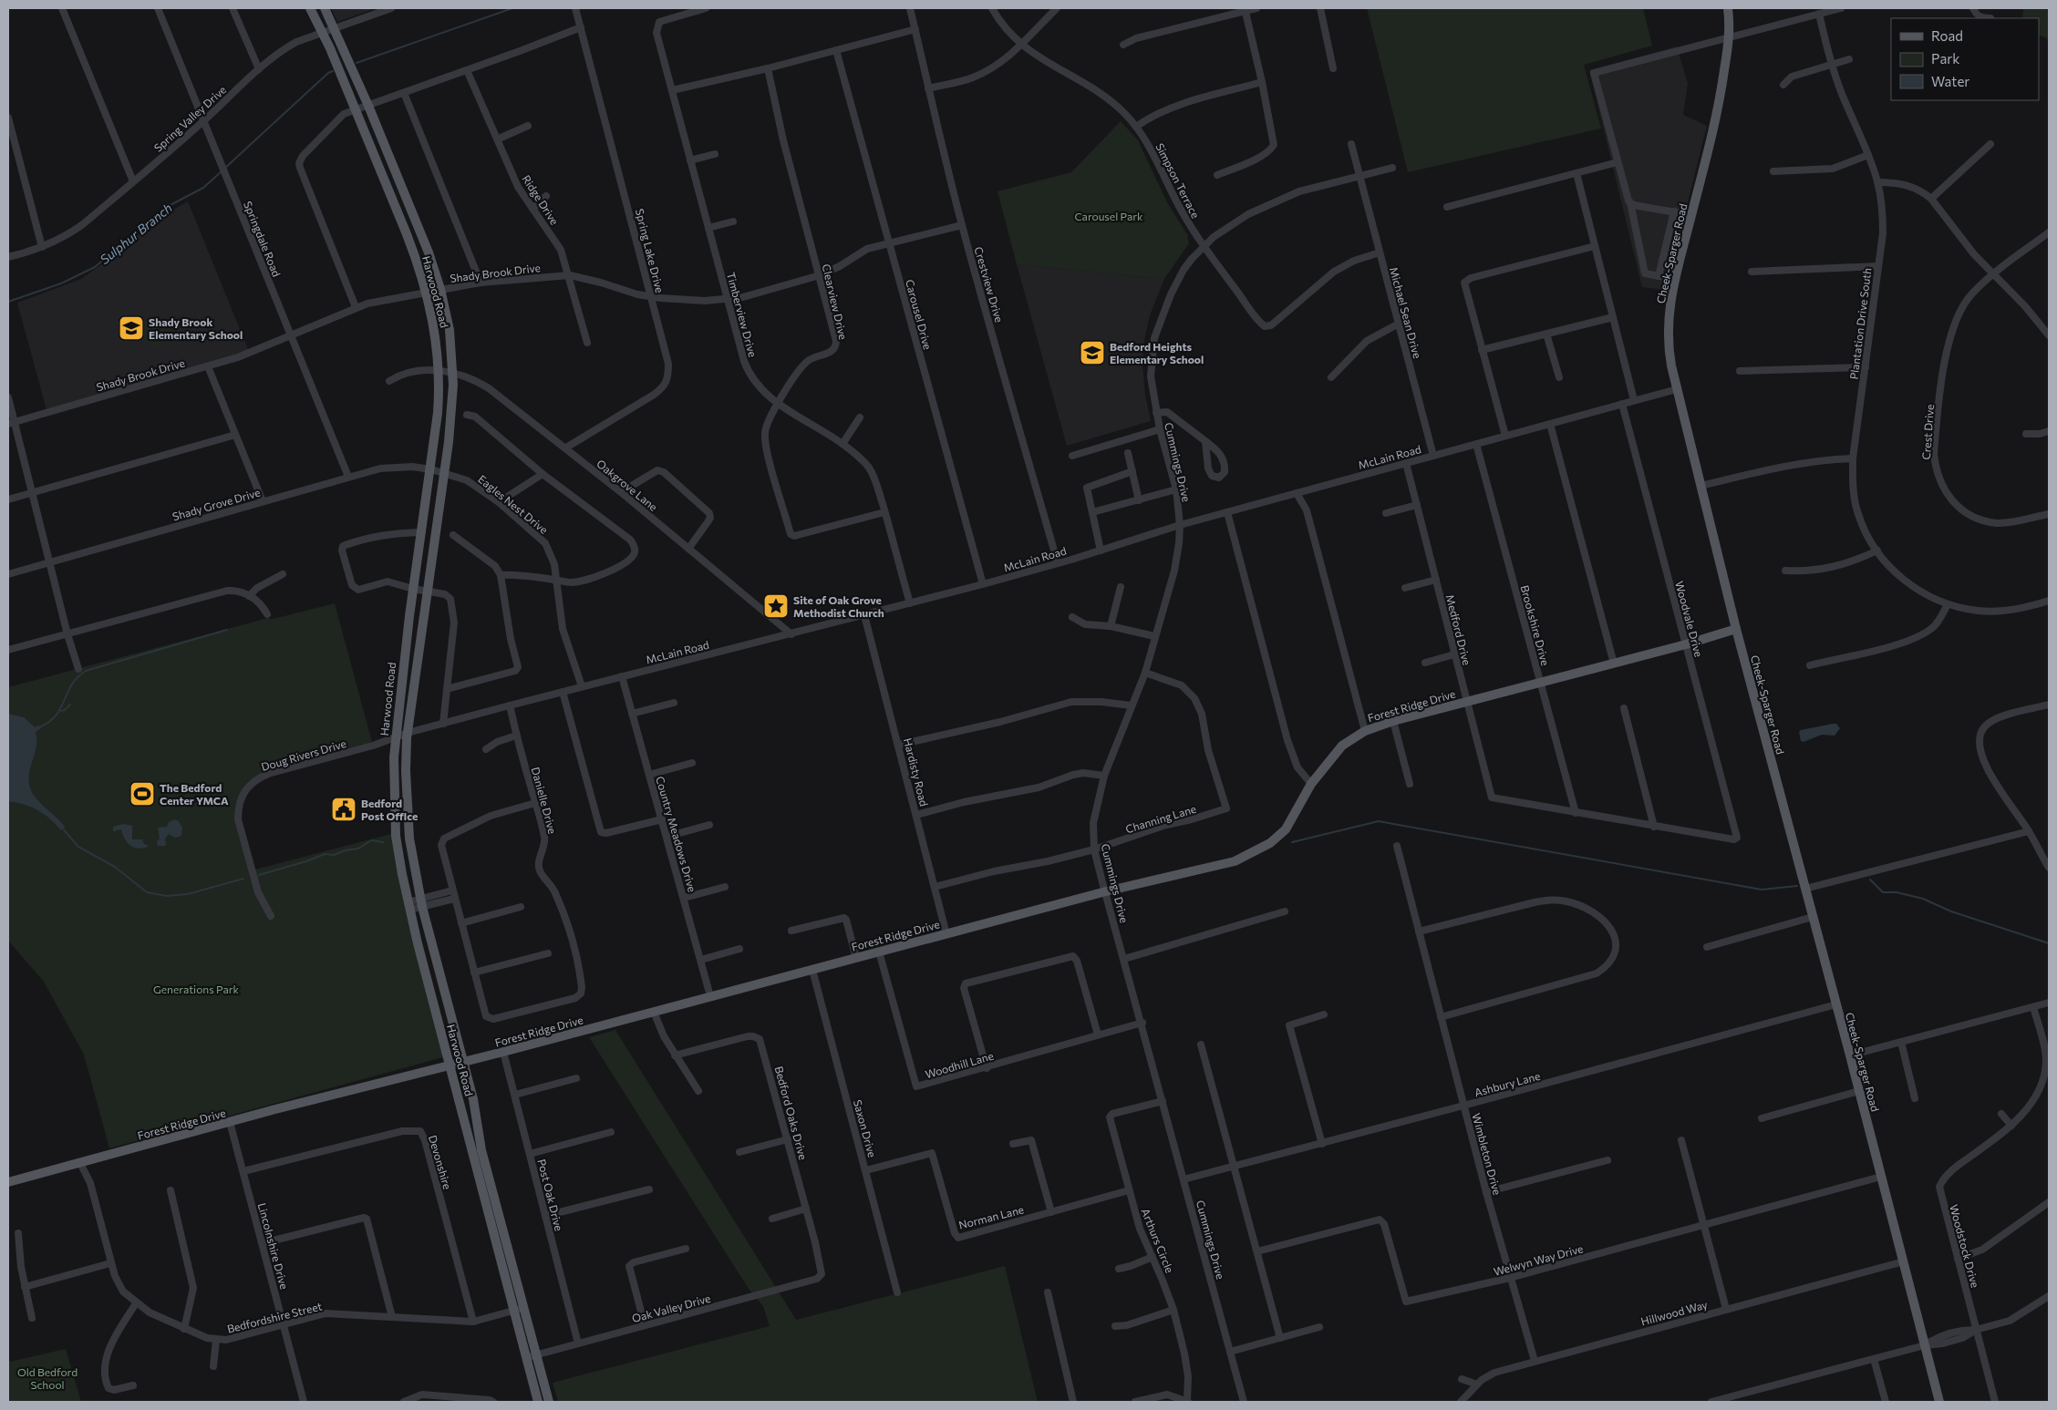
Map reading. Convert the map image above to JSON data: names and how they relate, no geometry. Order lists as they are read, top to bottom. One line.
{"streets":{"main road":["Cheek-Sparger Road","Harwood Road","Forest Ridge Drive"],"street":["Spring Valley Drive","Simpson Terrace","Ridge Drive","Springdale Road","Spring Lake Drive","Shady Brook Drive","Crestview Drive","Clearview Drive","Michael Sean Drive","Timberview Drive","Carousel Drive","Plantation Drive South","Crest Drive","McLain Road","Cummings Drive","Oakgrove Lane","Shady Grove Drive","Eagles Nest Drive","Woodvale Drive","Brookshire Drive","Medford Drive","Doug Rivers Drive","Hardisty Road","Danielle Drive","Channing Lane","Country Meadows Drive","Woodhill Lane","Ashbury Lane","Bedford Oaks Drive","Saxon Drive","Wimbleton Drive","Devonshire","Post Oak Drive","Norman Lane","Arthurs Circle","Lincolnshire Drive","Woodstock Drive","Welwyn Way Drive","Oak Valley Drive","Hillwood Way","Bedfordshire Street"]},"crossings":[["Spring Valley Drive","Springdale Road"],["Spring Valley Drive","Harwood Road"],["Simpson Terrace","Michael Sean Drive"],["Simpson Terrace","Cummings Drive"],["Ridge Drive","Shady Brook Drive"],["Springdale Road","Shady Brook Drive"],["Springdale Road","Shady Grove Drive"],["Spring Lake Drive","Shady Brook Drive"],["Spring Lake Drive","Oakgrove Lane"],["Cheek-Sparger Road","McLain Road"],["Cheek-Sparger Road","Forest Ridge Drive"],["Cheek-Sparger Road","Ashbury Lane"],["Cheek-Sparger Road","Welwyn Way Drive"],["Cheek-Sparger Road","Hillwood Way"],["Shady Brook Drive","Crestview Drive"],["Shady Brook Drive","Harwood Road"],["Shady Brook Drive","Clearview Drive"],["Shady Brook Drive","Timberview Drive"],["Shady Brook Drive","Carousel Drive"],["Crestview Drive","McLain Road"],["Harwood Road","McLain Road"],["Harwood Road","Oakgrove Lane"],["Harwood Road","Shady Grove Drive"],["Harwood Road","Eagles Nest Drive"],["Harwood Road","Forest Ridge Drive"],["Harwood Road","Doug Rivers Drive"],["Harwood Road","Oak Valley Drive"],["Harwood Road","Bedfordshire Street"],["Clearview Drive","Timberview Drive"],["Michael Sean Drive","McLain Road"],["Michael Sean Drive","Cummings Drive"],["Timberview Drive","McLain Road"],["Carousel Drive","McLain Road"],["McLain Road","Cummings Drive"],["McLain Road","Oakgrove Lane"],["McLain Road","Eagles Nest Drive"],["McLain Road","Woodvale Drive"],["McLain Road","Brookshire Drive"],["McLain Road","Medford Drive"],["McLain Road","Doug Rivers Drive"],["McLain Road","Hardisty Road"],["McLain Road","Danielle Drive"],["McLain Road","Country Meadows Drive"],["Cummings Drive","Forest Ridge Drive"],["Cummings Drive","Channing Lane"],["Cummings Drive","Woodhill Lane"],["Cummings Drive","Ashbury Lane"],["Cummings Drive","Arthurs Circle"],["Shady Grove Drive","Eagles Nest Drive"],["Woodvale Drive","Forest Ridge Drive"],["Brookshire Drive","Medford Drive"],["Brookshire Drive","Forest Ridge Drive"],["Medford Drive","Forest Ridge Drive"],["Forest Ridge Drive","Hardisty Road"],["Forest Ridge Drive","Country Meadows Drive"],["Forest Ridge Drive","Woodhill Lane"],["Forest Ridge Drive","Saxon Drive"],["Forest Ridge Drive","Post Oak Drive"],["Forest Ridge Drive","Lincolnshire Drive"],["Forest Ridge Drive","Bedfordshire Street"],["Hardisty Road","Channing Lane"],["Ashbury Lane","Wimbleton Drive"],["Bedford Oaks Drive","Oak Valley Drive"],["Saxon Drive","Norman Lane"],["Wimbleton Drive","Welwyn Way Drive"],["Wimbleton Drive","Hillwood Way"],["Devonshire","Lincolnshire Drive"],["Devonshire","Bedfordshire Street"],["Post Oak Drive","Oak Valley Drive"],["Norman Lane","Arthurs Circle"],["Lincolnshire Drive","Bedfordshire Street"]],"water":["Sulphur Branch"],"parks":["Carousel Park","Generations Park","Old Bedford School"],"places":{"school or university":["Shady Brook Elementary School","Bedford Heights Elementary School"],"place":["Site of Oak Grove Methodist Church"],"sports":["The Bedford Center YMCA"],"public building":["Bedford Post Office"]},"legend":["Road","Park","Water"]}
